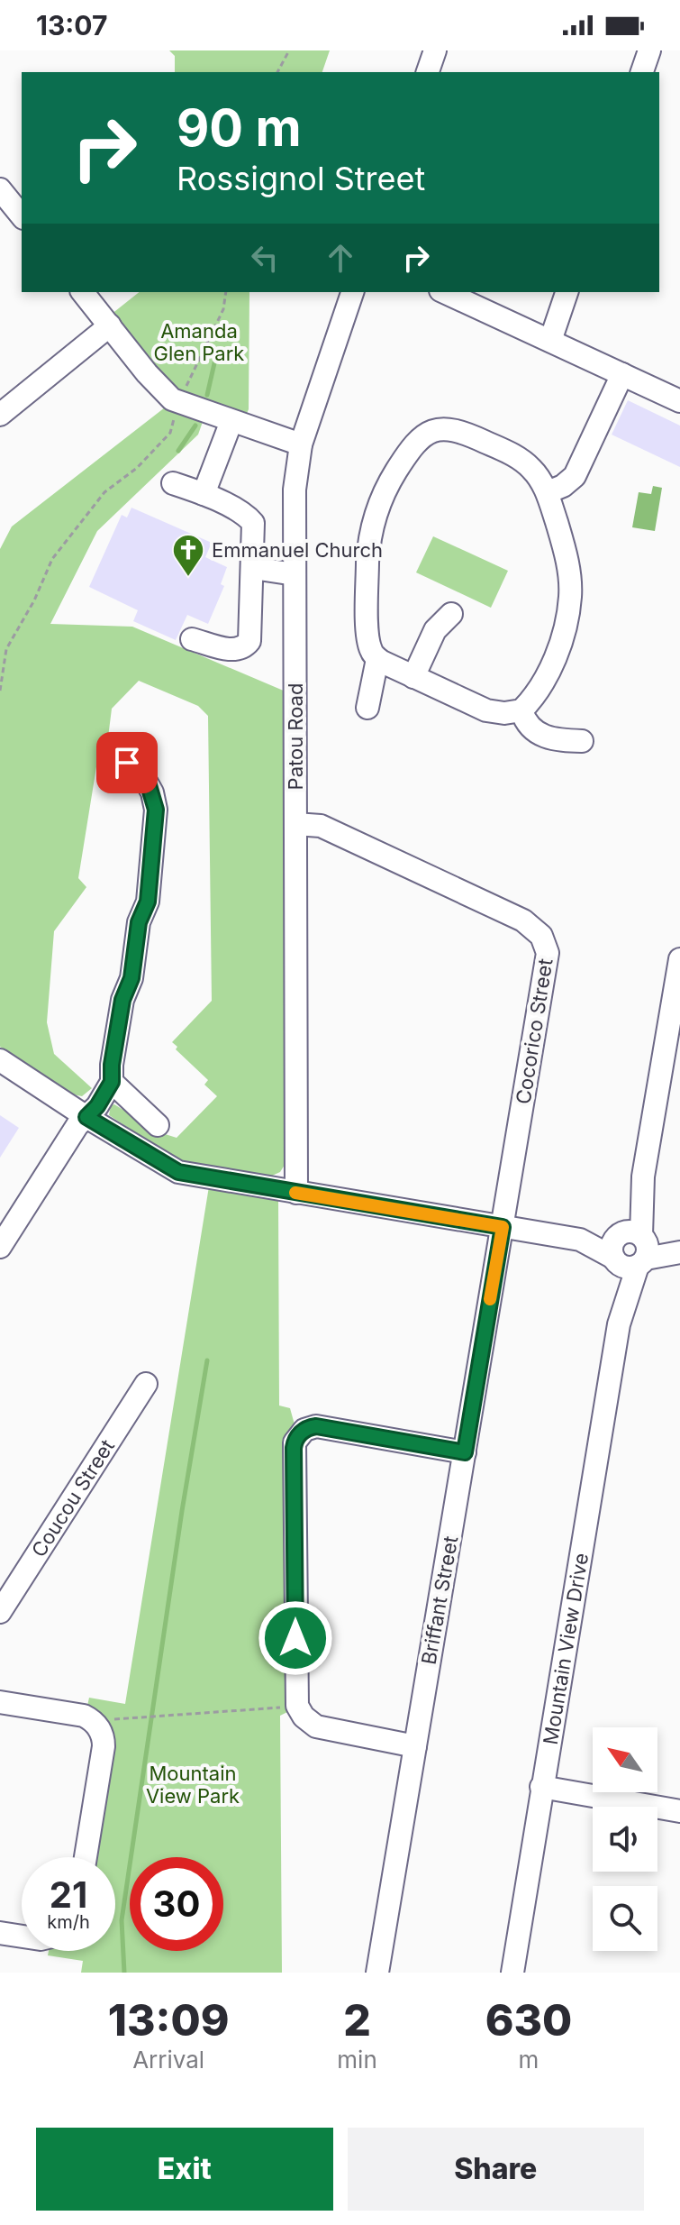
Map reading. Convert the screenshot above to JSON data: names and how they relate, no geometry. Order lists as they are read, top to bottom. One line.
{"streets":{"street":["Patou Road","Cocorico Street","Coucou Street","Briffant Street","Mountain View Drive"]},"crossings":[["Patou Road","Cocorico Street"],["Cocorico Street","Briffant Street"]],"parks":["Amanda Glen Park","Mountain View Park"],"places":{"church":["Emmanuel Church"]},"north":"top left","page":{"status":"13:07","turn":["90 m","Rossignol Street"],"speed":"21 km/h","limit":"30","eta":["13:09","Arrival","2","min","630","m"],"buttons":["Exit","Share"]}}
